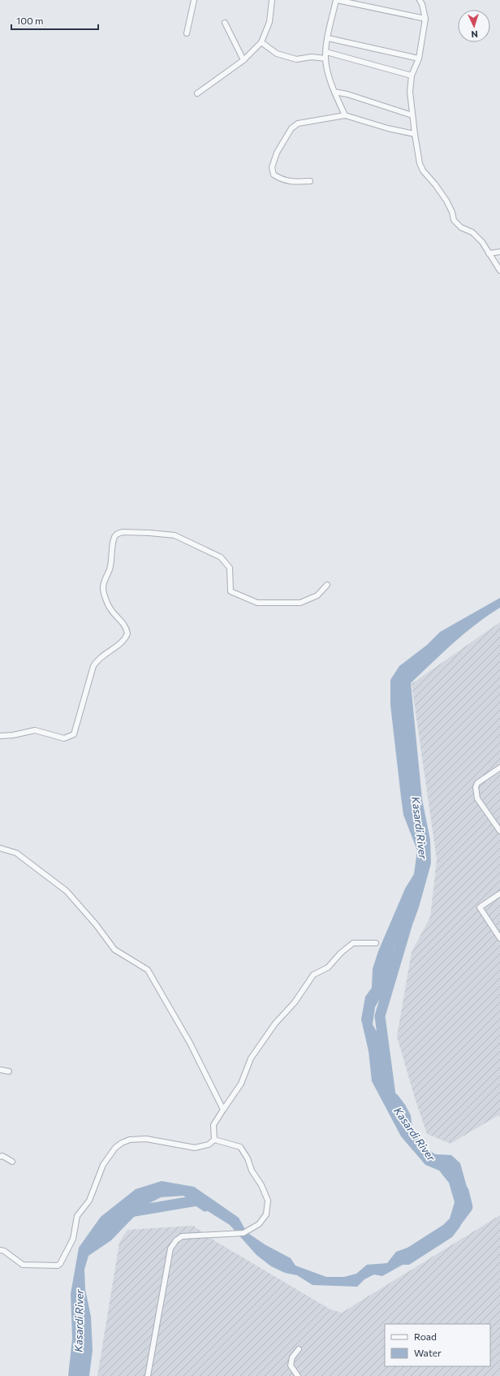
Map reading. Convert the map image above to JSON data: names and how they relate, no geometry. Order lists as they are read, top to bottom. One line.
{"water":["Kasardi River"],"legend":["Road","Water"],"scale_bar":"100 m","north":"bottom"}
